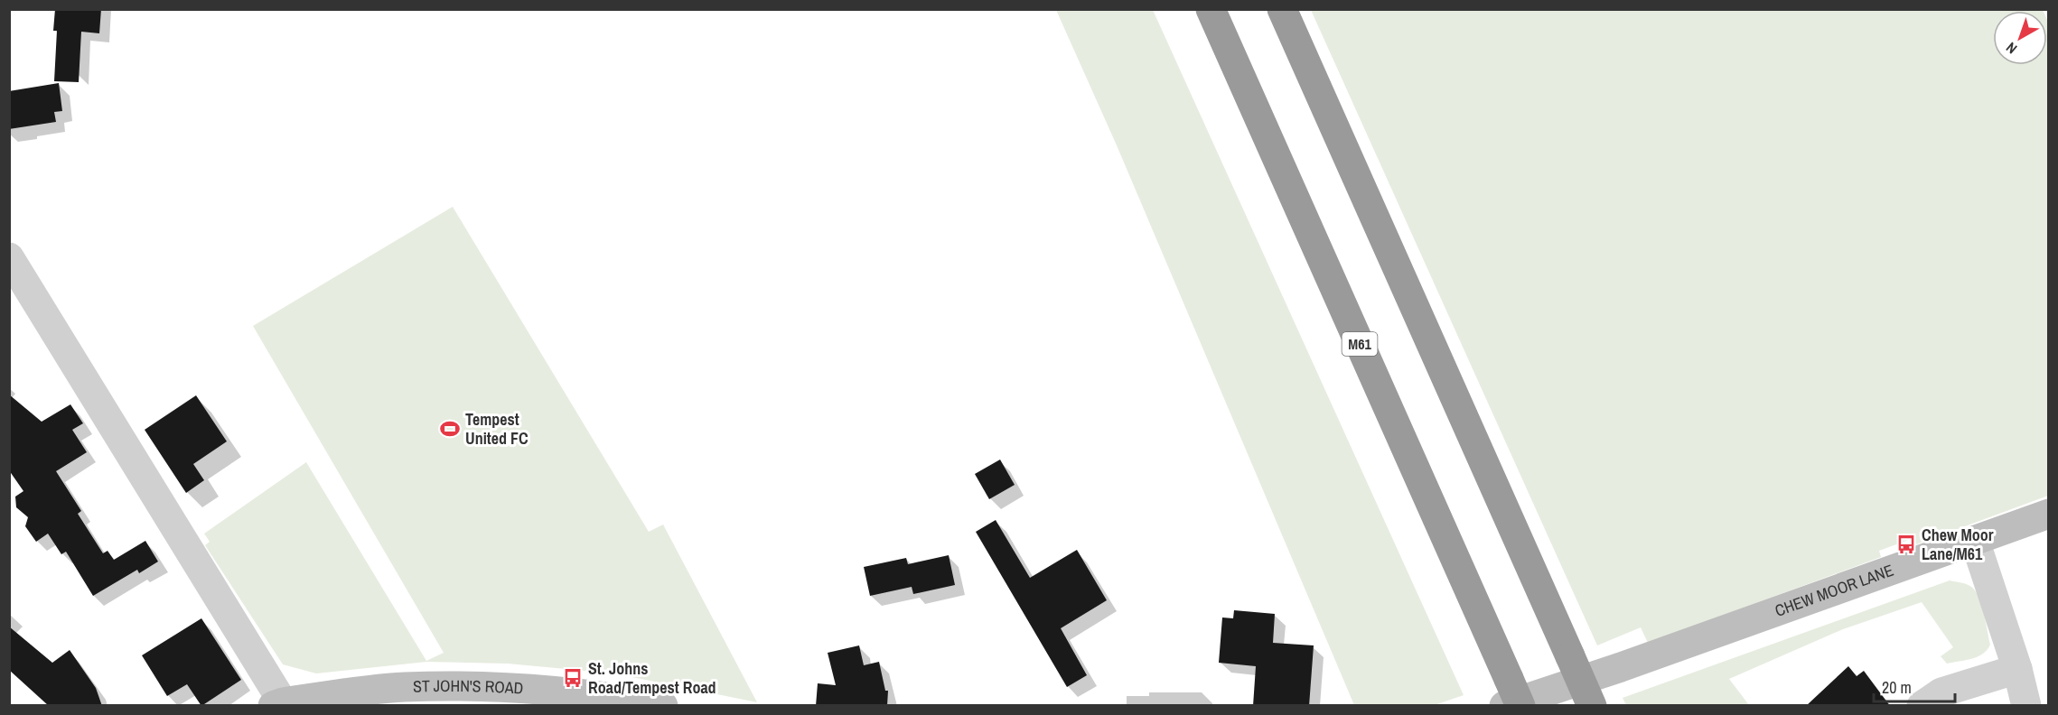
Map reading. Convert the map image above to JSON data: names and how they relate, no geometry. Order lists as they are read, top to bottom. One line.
{"streets":{"highway":["M61"],"street":["CHEW MOOR LANE","ST JOHN'S ROAD"]},"crossings":[["M61","CHEW MOOR LANE"]],"places":{"sports":["Tempest United FC"],"bus stop":["Chew Moor Lane/M61","St. Johns Road/Tempest Road"]},"scale_bar":"20 m","north":"bottom left"}
